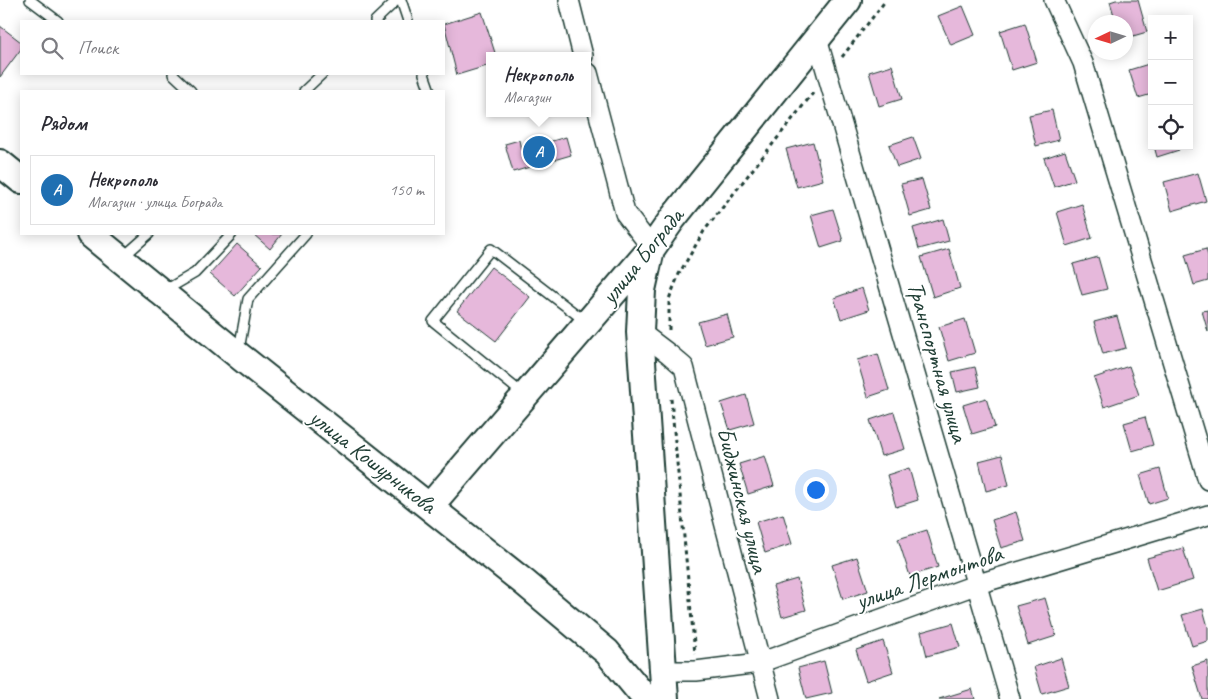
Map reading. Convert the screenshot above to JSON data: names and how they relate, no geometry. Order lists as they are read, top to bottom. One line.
{"streets":{"main road":["улица Бограда","улица Кошурникова"],"street":["Транспортная улица","Биджинская улица","улица Лермонтова"]},"crossings":[["улица Бограда","Транспортная улица"],["улица Бограда","улица Кошурникова"],["Транспортная улица","улица Лермонтова"],["Биджинская улица","улица Лермонтова"]],"north":"left","page":{"map_buttons":["+","−"],"search":"Поиск","popup":["Некрополь","Магазин"],"heading":"Рядом","pins":"A","list":[{"mark":"A","name":"Некрополь","note":"Магазин · улица Бограда","value":"150 m"}]}}
